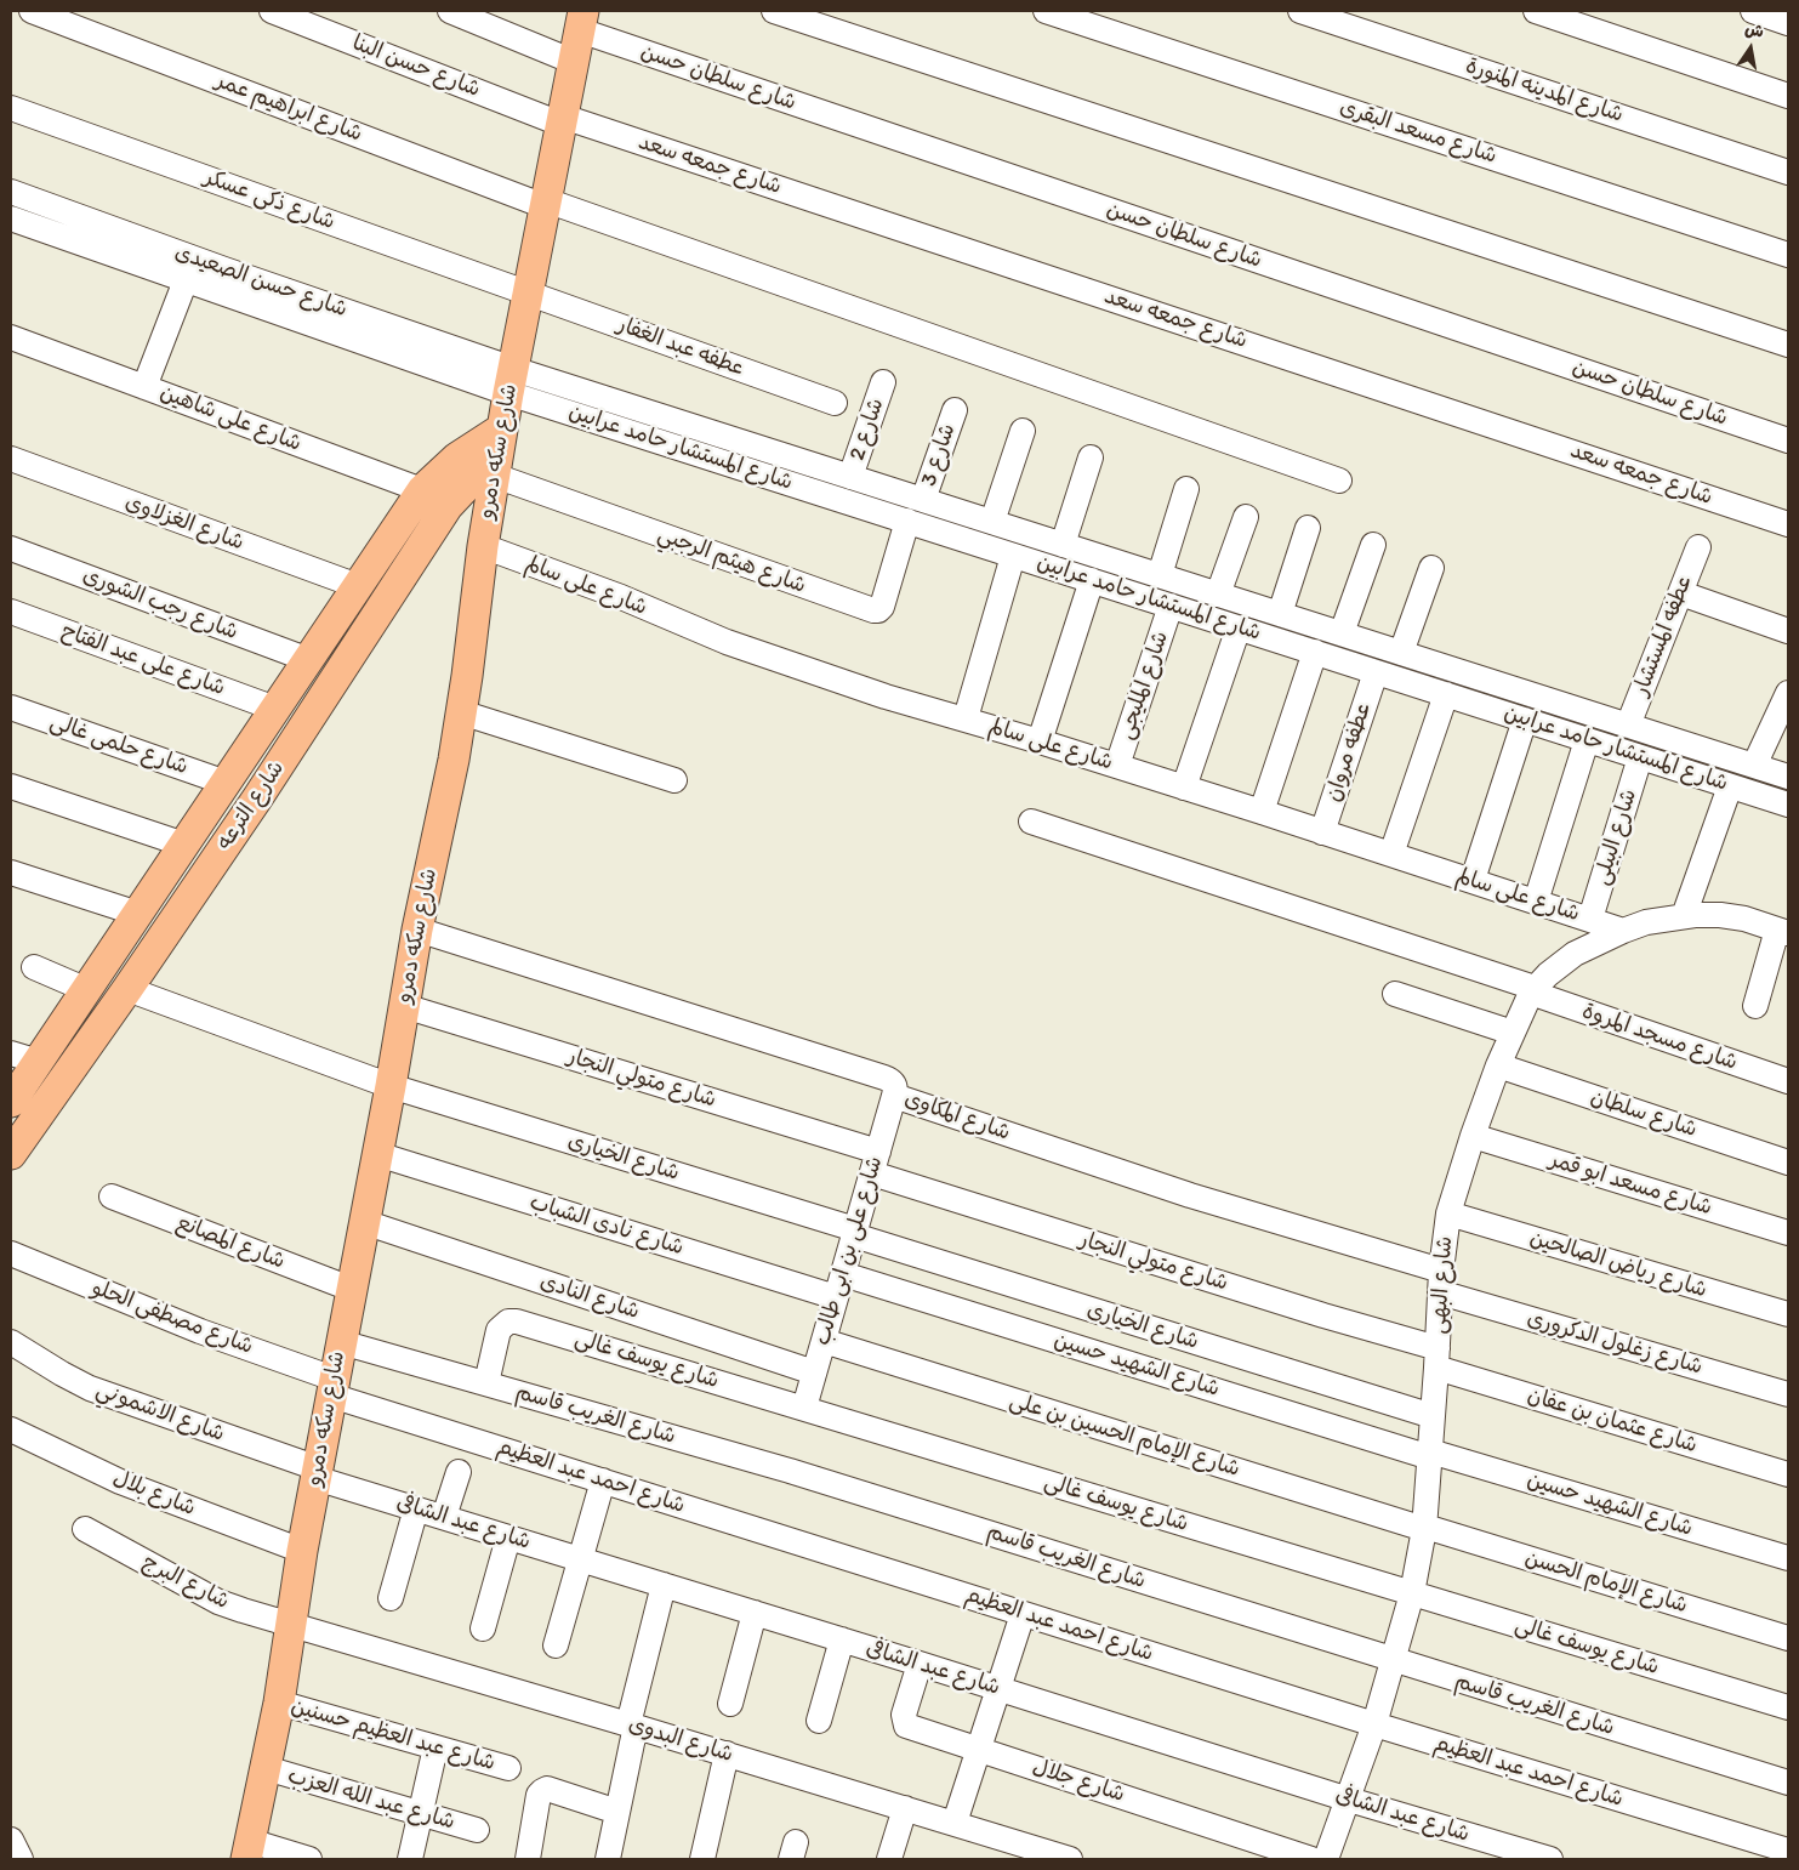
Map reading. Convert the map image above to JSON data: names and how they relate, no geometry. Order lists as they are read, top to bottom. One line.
{"streets":{"main road":["شارع سكه دمرو","شارع الترعه"],"street":["شارع حسن البنا","شارع سلطان حسن","شارع المدينه المنورة","شارع ابراهيم عمر","شارع مسعد البقرى","شارع جمعه سعد","شارع ذكى عسكر","شارع حسن الصعيدى","عطفه عبد الغفار","شارع على شاهين","شارع 2","شارع المستشار حامد عرابين","شارع 3","شارع الغزلاوى","شارع هيثم الرجبي","شارع على سالم","شارع رجب الشورى","عطفه المستشار","شارع على عبد الفتاح","شارع المليجى","شارع حلمى غالى","عطفه مروان","شارع البيلى","شارع مسجد المروة","شارع متولي النجار","شارع سلطان","شارع المكاوى","شارع الخيارى","شارع مسعد ابو قمر","شارع نادى الشباب","شارع المصانع","شارع على بن ابى طالب","شارع رياض الصالحين","شارع البهى","شارع النادى","شارع مصطفى الحلو","شارع زغلول الدكرورى","شارع يوسف غالى","شارع الشهيد حسين","شارع الاشموني","شارع الغريب قاسم","شارع عثمان بن عفان","شارع الإمام الحسين بن على","شارع احمد عبد العظيم","شارع بلال","شارع عبد الشافى","شارع البرج","شارع الإمام الحسن","شارع عبد العظيم حسنين","شارع البدوى","شارع جلال","شارع عبد الله العزب"]},"crossings":[["شارع حسن البنا","شارع جمعه سعد"],["شارع حسن البنا","شارع سكه دمرو"],["شارع سلطان حسن","شارع سكه دمرو"],["شارع ابراهيم عمر","شارع سكه دمرو"],["شارع جمعه سعد","شارع سكه دمرو"],["شارع ذكى عسكر","عطفه عبد الغفار"],["شارع ذكى عسكر","شارع سكه دمرو"],["شارع حسن الصعيدى","شارع المستشار حامد عرابين"],["شارع حسن الصعيدى","شارع سكه دمرو"],["عطفه عبد الغفار","شارع سكه دمرو"],["شارع على شاهين","شارع الترعه"],["شارع 2","شارع المستشار حامد عرابين"],["شارع المستشار حامد عرابين","شارع سكه دمرو"],["شارع المستشار حامد عرابين","شارع 3"],["شارع المستشار حامد عرابين","شارع هيثم الرجبي"],["شارع المستشار حامد عرابين","عطفه المستشار"],["شارع المستشار حامد عرابين","شارع المليجى"],["شارع المستشار حامد عرابين","عطفه مروان"],["شارع المستشار حامد عرابين","شارع البيلى"],["شارع سكه دمرو","شارع هيثم الرجبي"],["شارع سكه دمرو","شارع على سالم"],["شارع سكه دمرو","شارع الترعه"],["شارع سكه دمرو","شارع متولي النجار"],["شارع سكه دمرو","شارع المكاوى"],["شارع سكه دمرو","شارع الخيارى"],["شارع سكه دمرو","شارع نادى الشباب"],["شارع سكه دمرو","شارع المصانع"],["شارع سكه دمرو","شارع النادى"],["شارع سكه دمرو","شارع مصطفى الحلو"],["شارع سكه دمرو","شارع الاشموني"],["شارع سكه دمرو","شارع الغريب قاسم"],["شارع سكه دمرو","شارع احمد عبد العظيم"],["شارع سكه دمرو","شارع بلال"],["شارع سكه دمرو","شارع عبد الشافى"],["شارع سكه دمرو","شارع البرج"],["شارع سكه دمرو","شارع عبد العظيم حسنين"],["شارع سكه دمرو","شارع البدوى"],["شارع سكه دمرو","شارع عبد الله العزب"],["شارع الغزلاوى","شارع الترعه"],["شارع هيثم الرجبي","شارع الترعه"],["شارع على سالم","شارع المليجى"],["شارع على سالم","عطفه مروان"],["شارع على سالم","شارع البيلى"],["شارع على سالم","شارع البهى"],["شارع رجب الشورى","شارع الترعه"],["شارع على عبد الفتاح","شارع الترعه"],["شارع حلمى غالى","شارع الترعه"],["شارع الترعه","شارع الخيارى"],["شارع مسجد المروة","شارع البهى"],["شارع متولي النجار","شارع على بن ابى طالب"],["شارع متولي النجار","شارع البهى"],["شارع متولي النجار","شارع عثمان بن عفان"],["شارع سلطان","شارع البهى"],["شارع المكاوى","شارع على بن ابى طالب"],["شارع المكاوى","شارع البهى"],["شارع المكاوى","شارع زغلول الدكرورى"],["شارع الخيارى","شارع على بن ابى طالب"],["شارع الخيارى","شارع البهى"],["شارع مسعد ابو قمر","شارع البهى"],["شارع نادى الشباب","شارع على بن ابى طالب"],["شارع على بن ابى طالب","شارع النادى"],["شارع على بن ابى طالب","شارع يوسف غالى"],["شارع على بن ابى طالب","شارع الشهيد حسين"],["شارع على بن ابى طالب","شارع الإمام الحسين بن على"],["شارع رياض الصالحين","شارع البهى"],["شارع البهى","شارع زغلول الدكرورى"],["شارع البهى","شارع يوسف غالى"],["شارع البهى","شارع الشهيد حسين"],["شارع البهى","شارع الغريب قاسم"],["شارع البهى","شارع عثمان بن عفان"],["شارع البهى","شارع الإمام الحسين بن على"],["شارع البهى","شارع احمد عبد العظيم"],["شارع البهى","شارع عبد الشافى"],["شارع البهى","شارع الإمام الحسن"],["شارع مصطفى الحلو","شارع احمد عبد العظيم"],["شارع يوسف غالى","شارع الغريب قاسم"],["شارع الاشموني","شارع عبد الشافى"],["شارع الإمام الحسين بن على","شارع الإمام الحسن"],["شارع عبد الشافى","شارع جلال"],["شارع البرج","شارع البدوى"]],"north":"top"}
